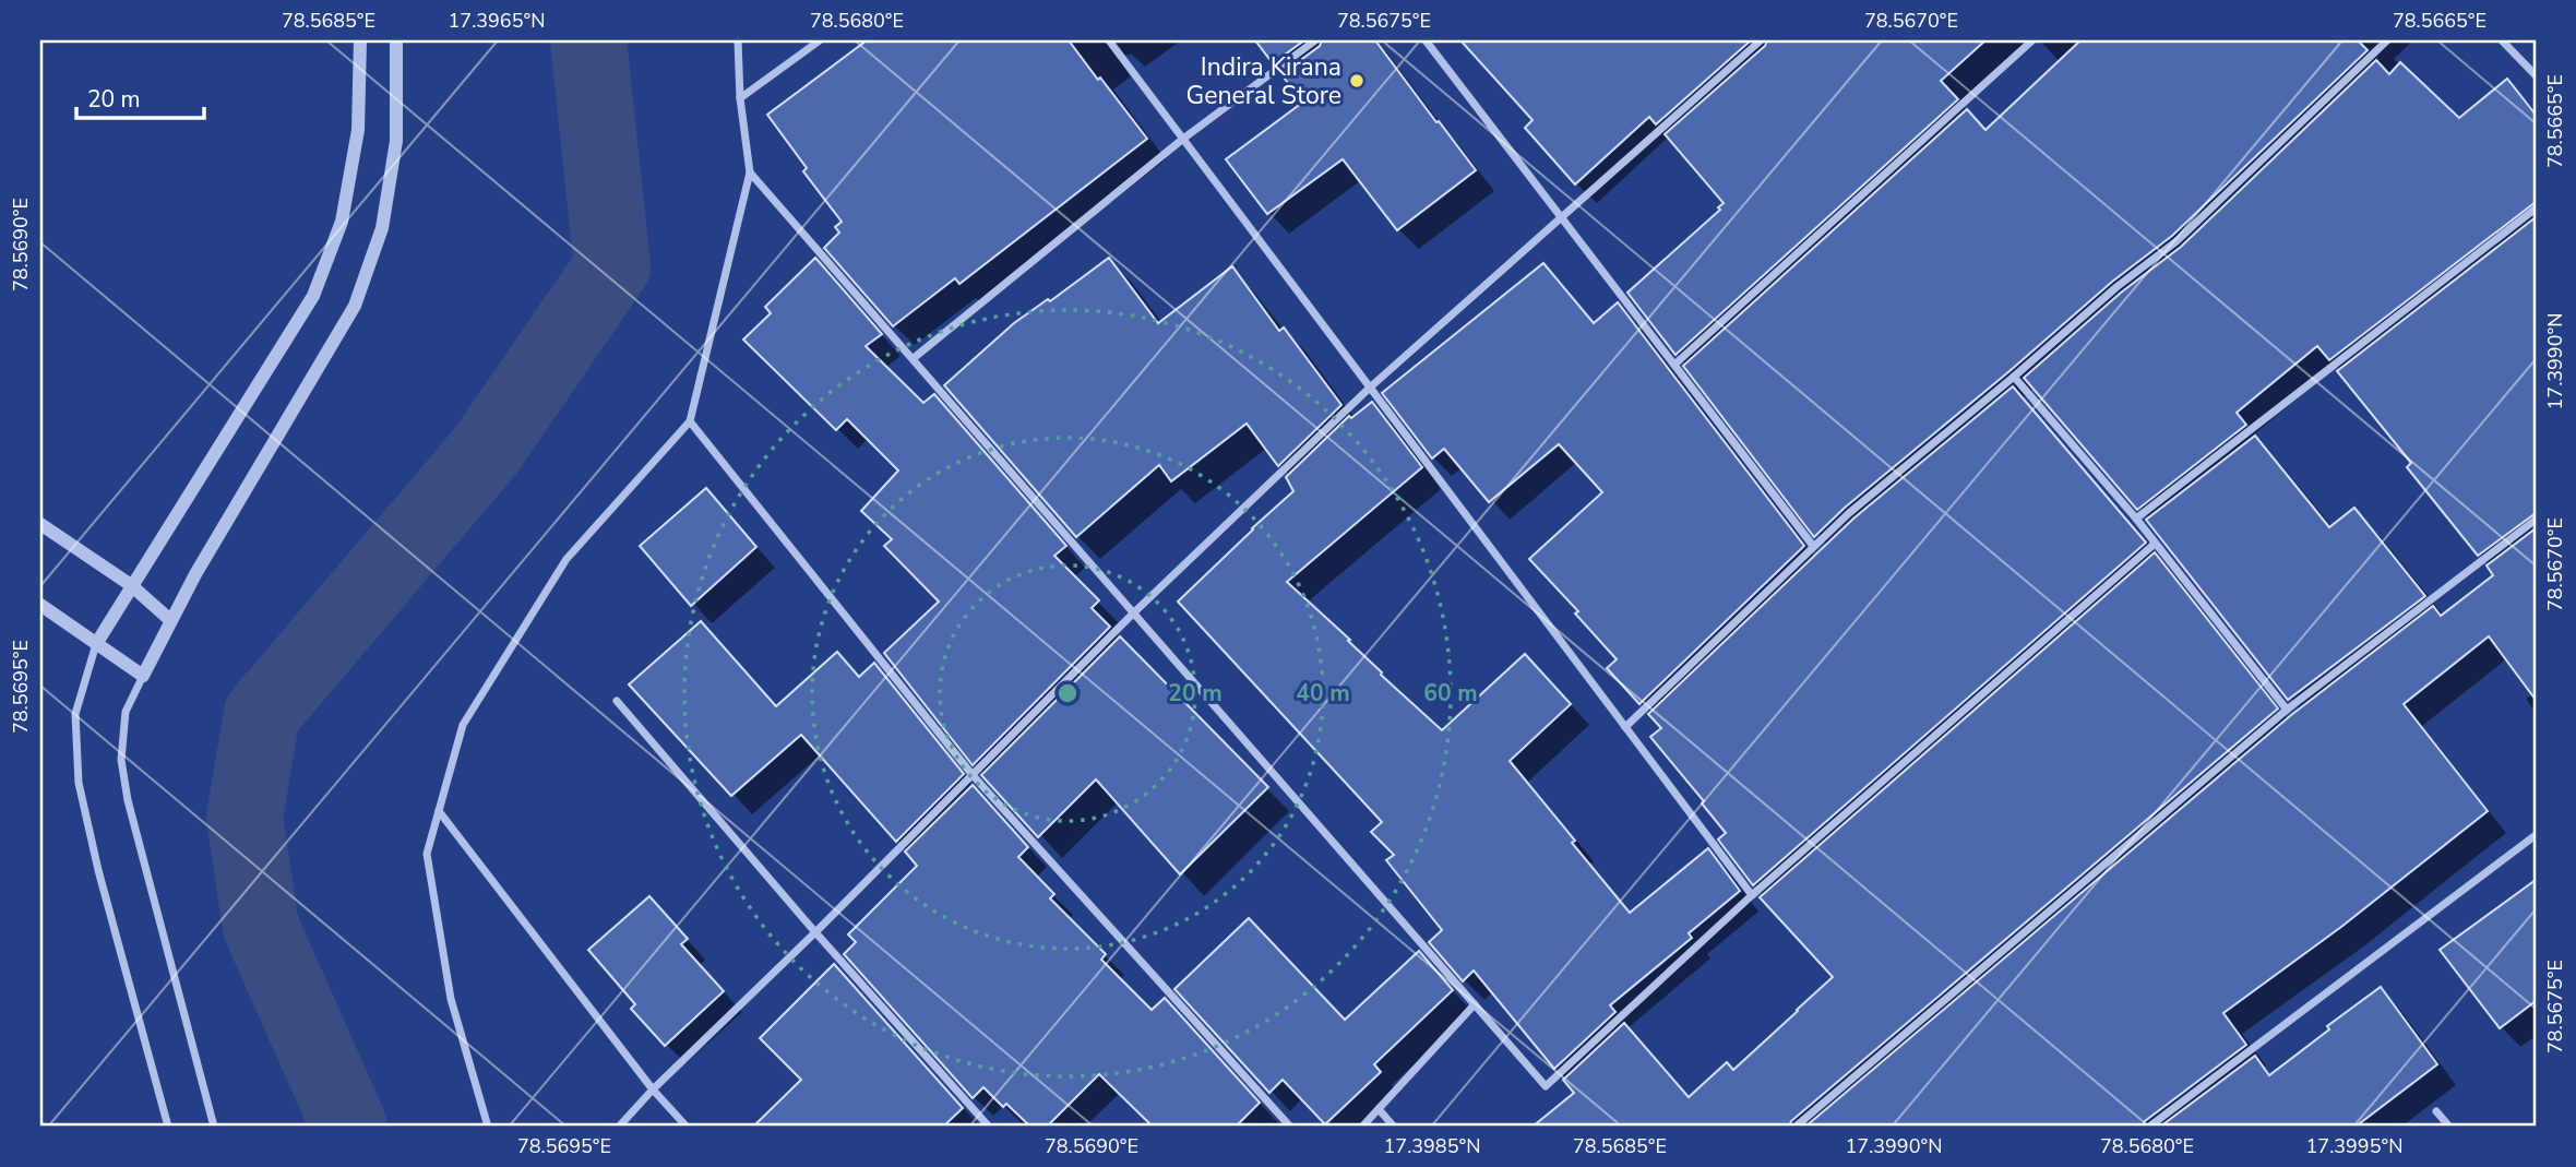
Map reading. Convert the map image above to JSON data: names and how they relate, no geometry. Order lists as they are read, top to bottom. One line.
{"places":["Indira Kirana General Store"],"scale_bar":"20 m","coordinates":["78.5685°E","17.3965°N","78.5680°E","78.5675°E","78.5670°E","78.5665°E","78.5690°E","17.3990°N","78.5695°E","17.3985°N","17.3995°N"],"rings":["20 m","40 m","60 m"]}
